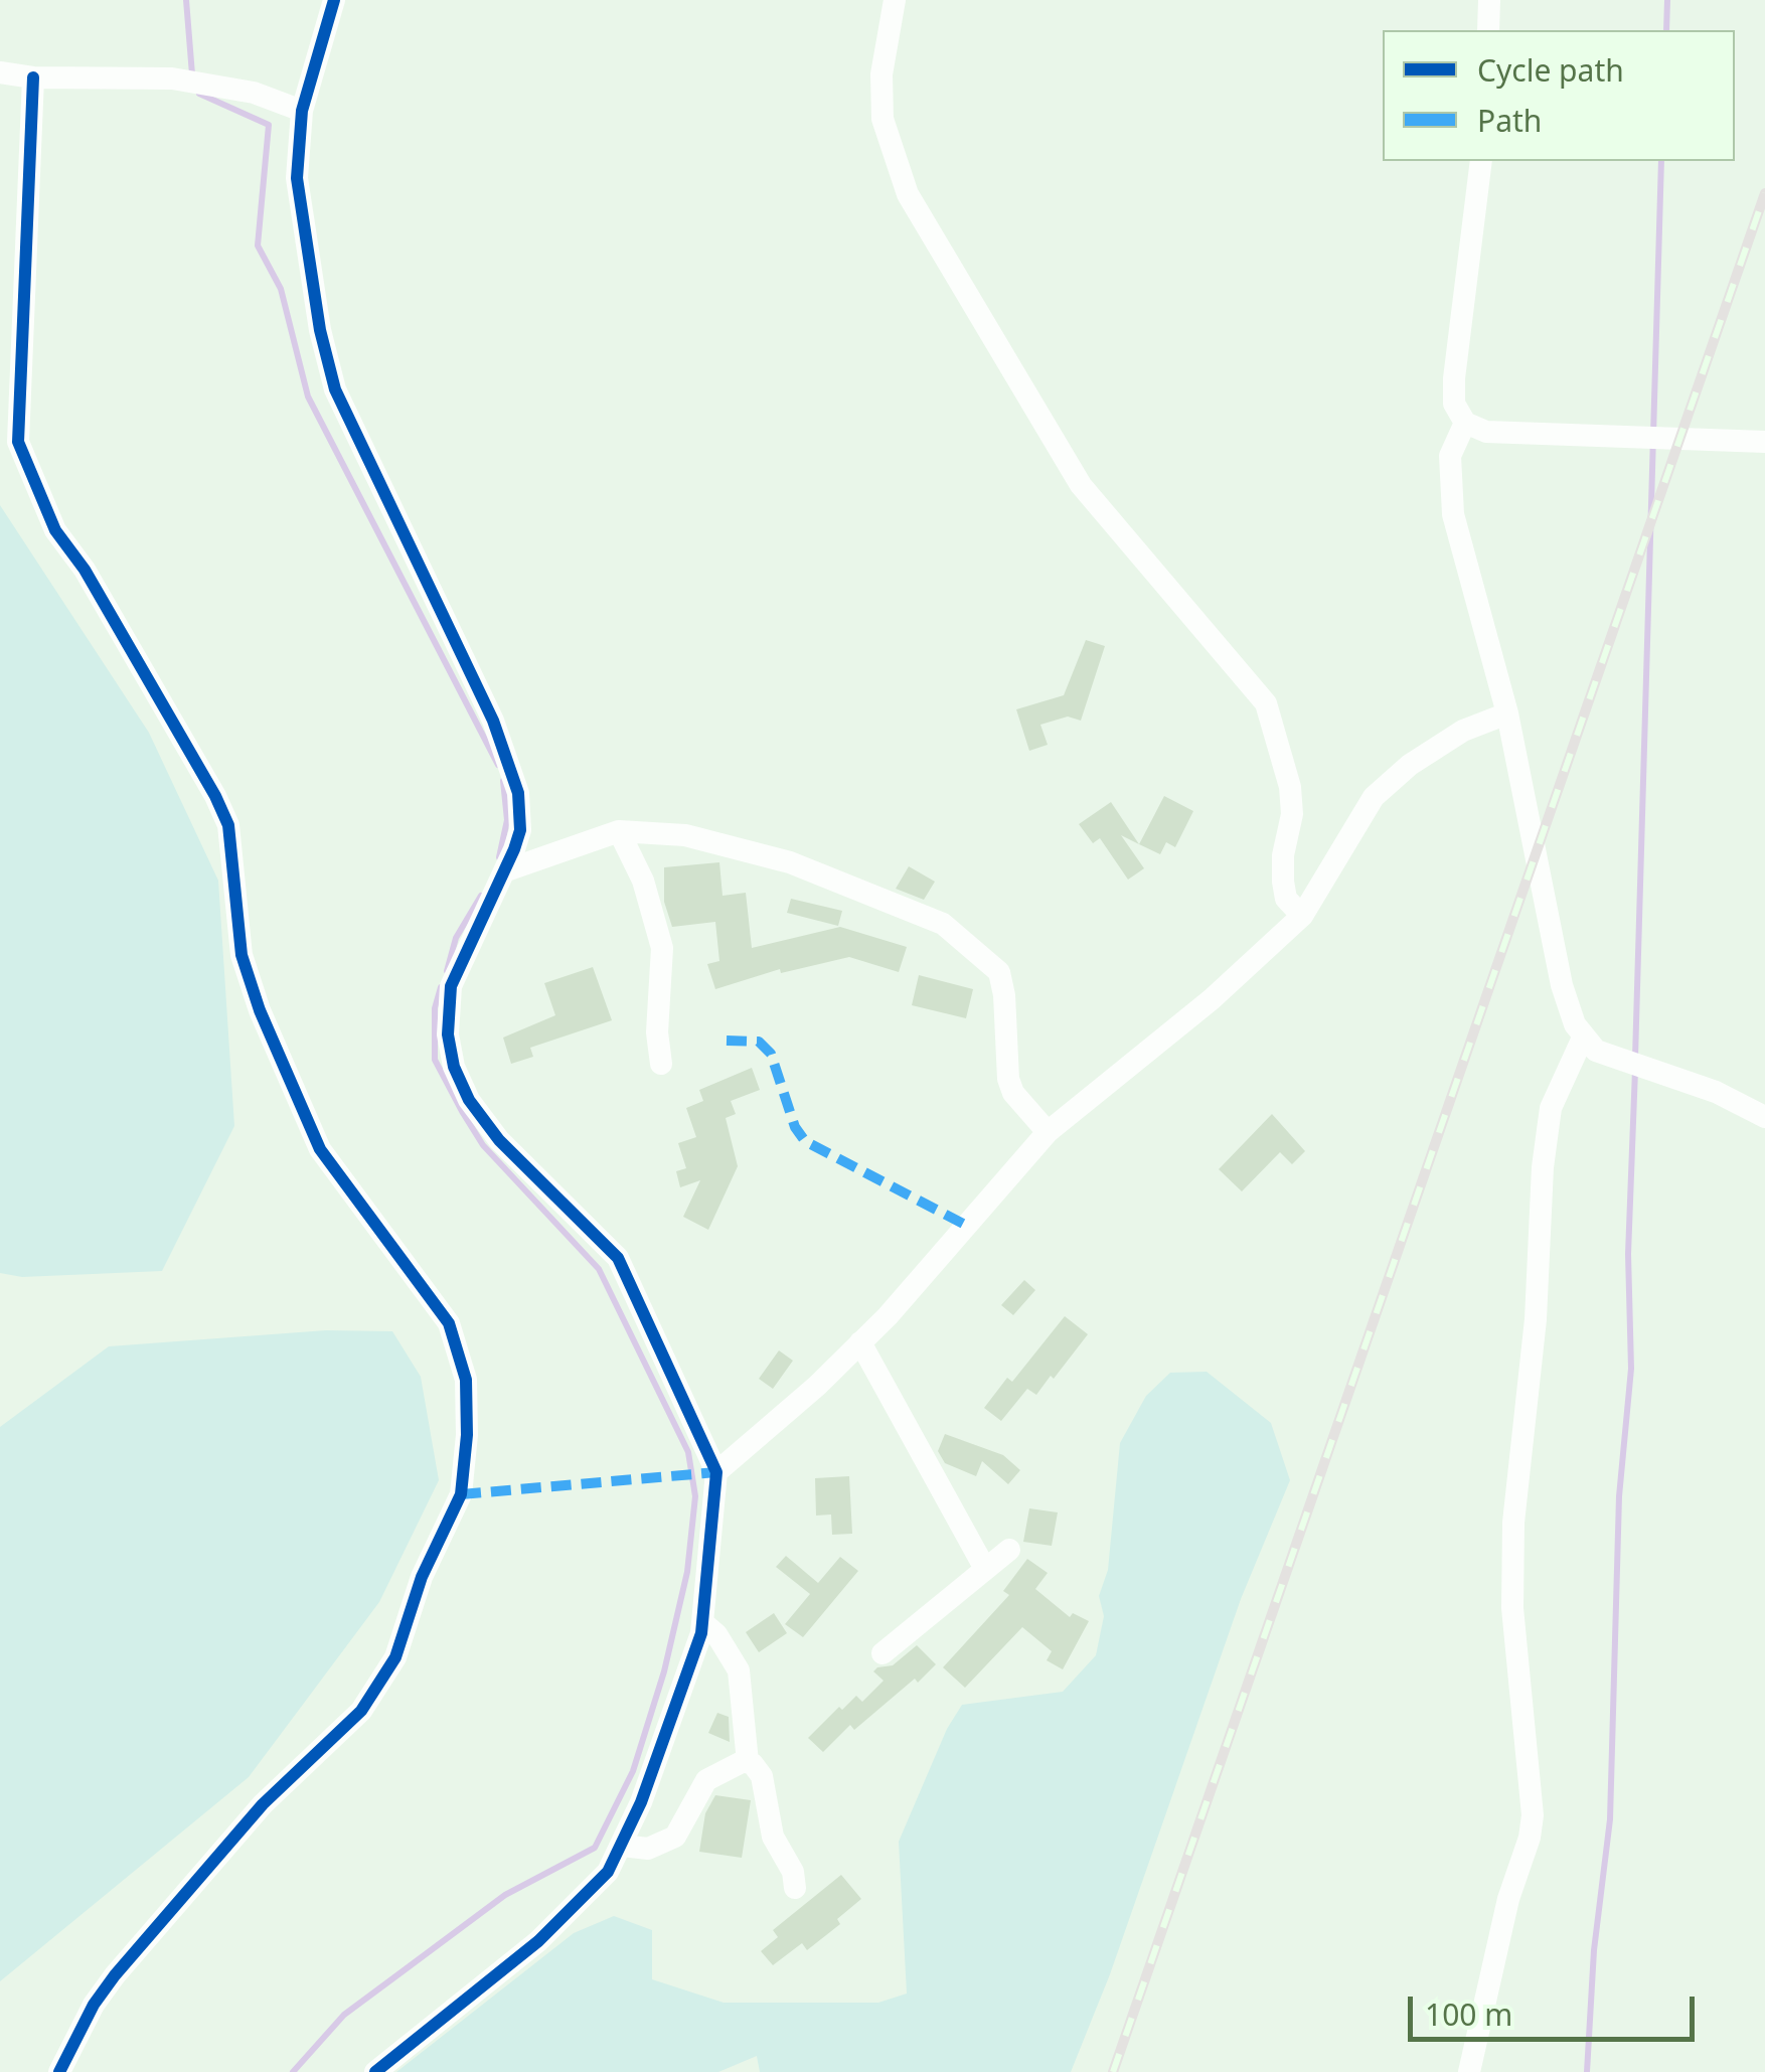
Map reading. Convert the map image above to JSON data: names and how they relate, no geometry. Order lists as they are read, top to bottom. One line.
{"legend":["Cycle path","Path"],"scale_bar":"100 m"}
